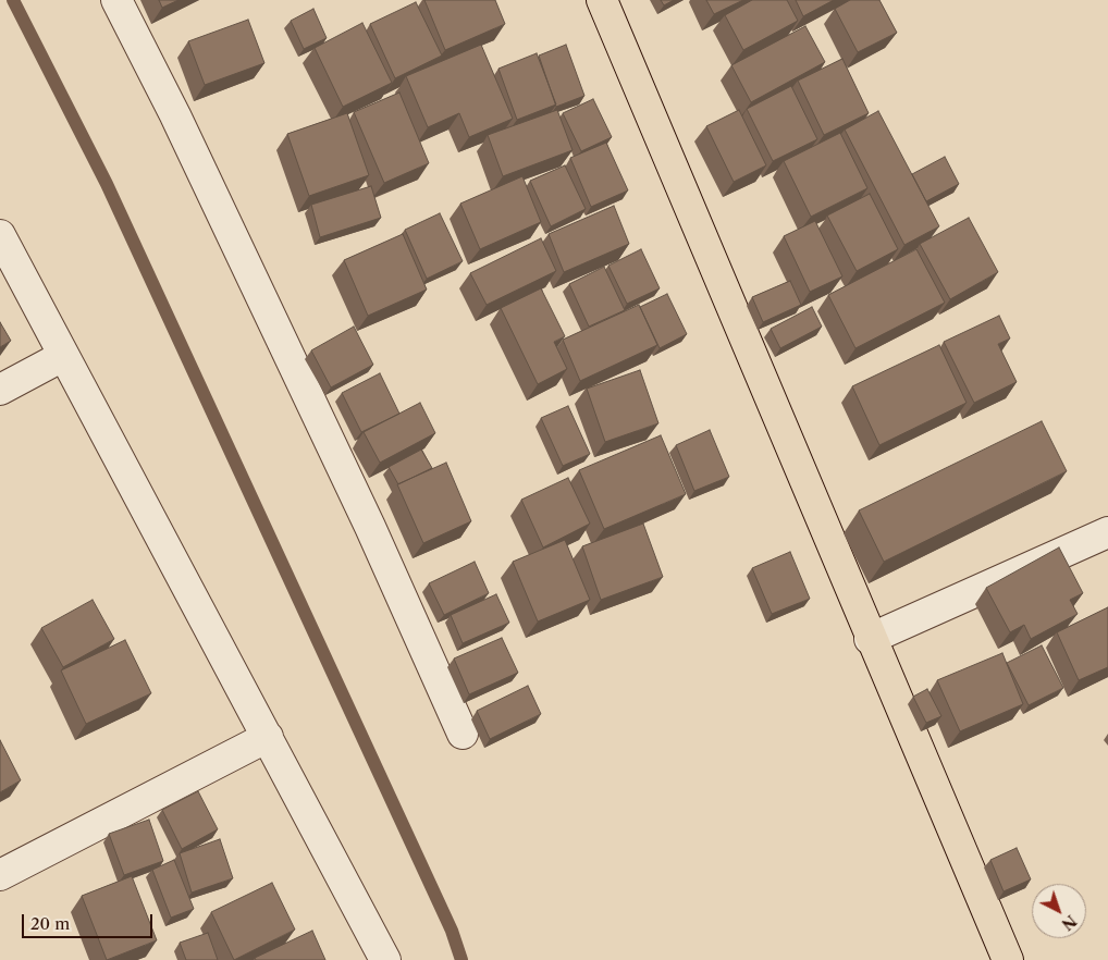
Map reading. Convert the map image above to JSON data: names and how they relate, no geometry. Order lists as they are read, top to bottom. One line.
{"scale_bar":"20 m","north":"bottom right"}
